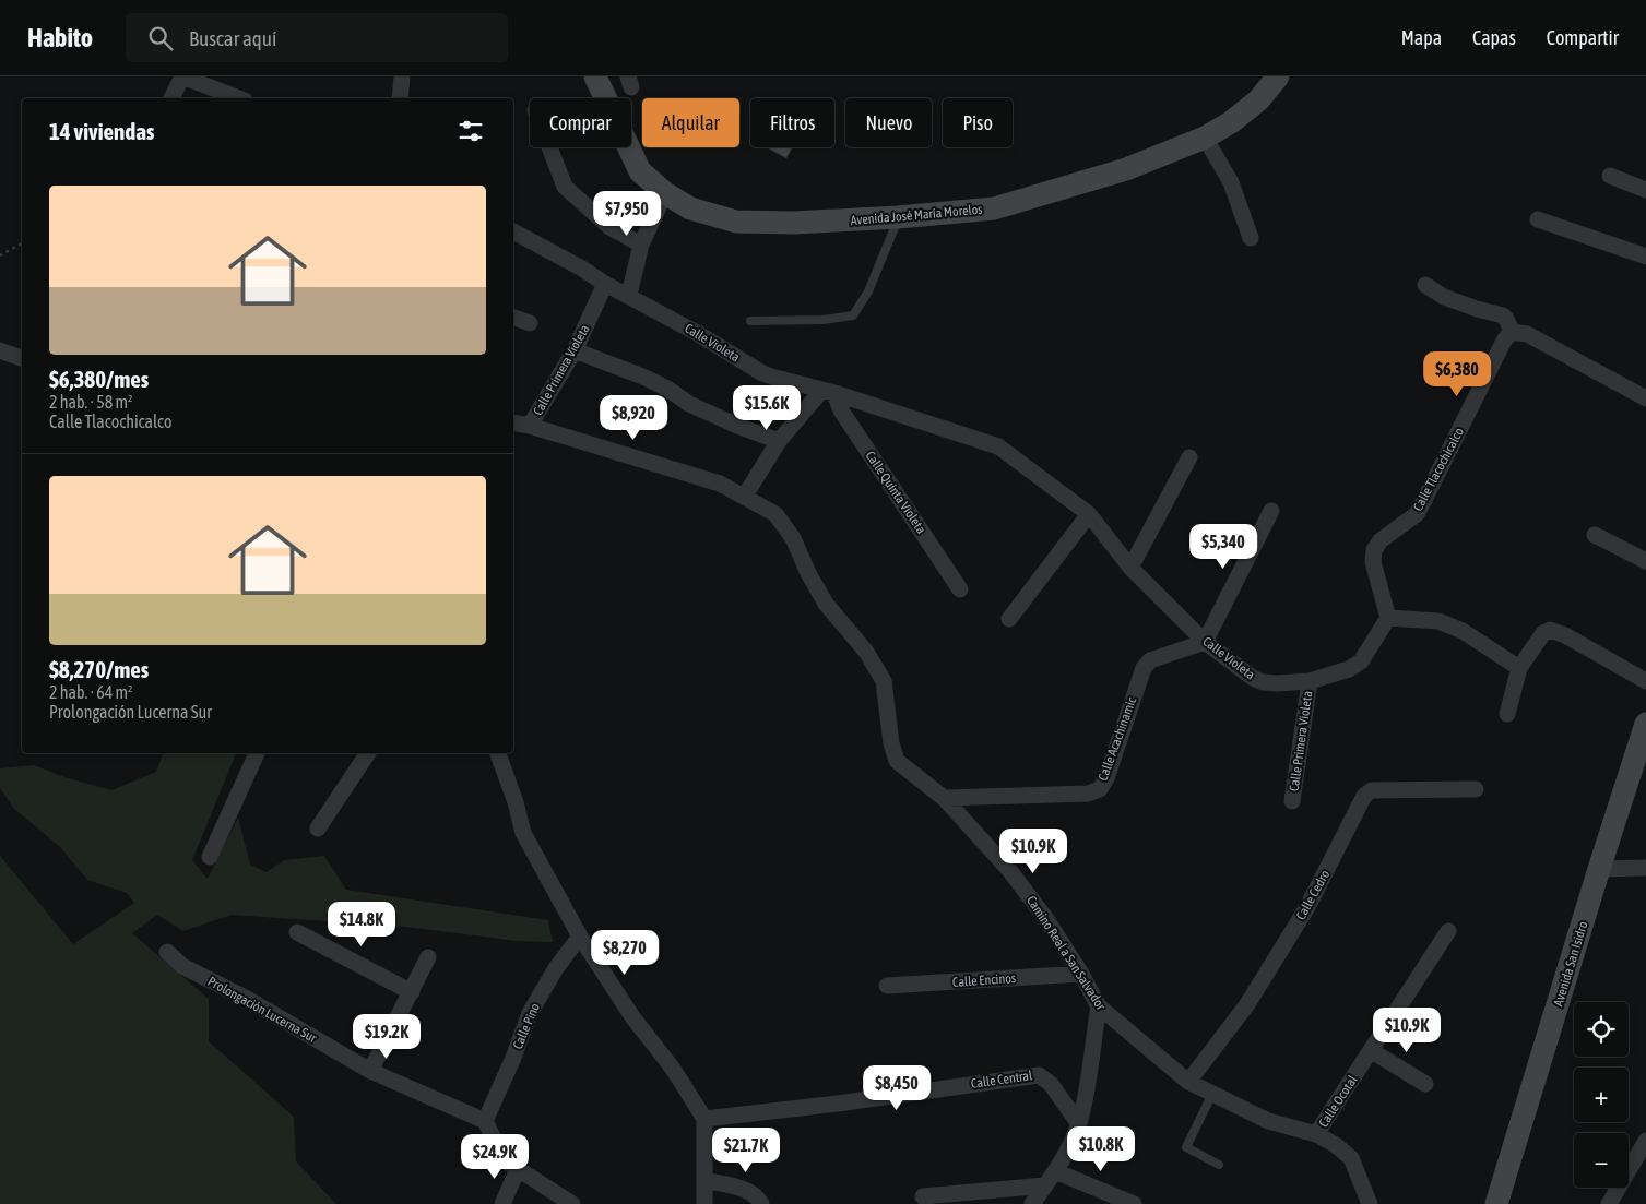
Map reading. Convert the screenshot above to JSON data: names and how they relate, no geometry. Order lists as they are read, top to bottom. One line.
{"streets":{"main road":["Avenida José María Morelos","Avenida San Isidro"],"street":["Calle Violeta","Calle Primera Violeta","Calle Tlacochicalco","Calle Quinta Violeta","Calle Acachinamic","Calle Cedro","Camino Real a San Salvador","Calle Encinos","Prolongación Lucerna Sur","Calle Pino","Calle Central","Calle Ocotal"]},"crossings":[["Calle Violeta","Calle Primera Violeta"],["Calle Violeta","Calle Tlacochicalco"],["Calle Violeta","Calle Quinta Violeta"],["Calle Violeta","Calle Acachinamic"],["Calle Primera Violeta","Camino Real a San Salvador"],["Calle Acachinamic","Camino Real a San Salvador"],["Calle Cedro","Camino Real a San Salvador"],["Camino Real a San Salvador","Calle Encinos"],["Camino Real a San Salvador","Calle Ocotal"],["Prolongación Lucerna Sur","Calle Pino"]],"page":{"header":"Habito","search":"Buscar aquí","nav":["Mapa","Capas","Compartir"],"chip":["Comprar","Alquilar","Filtros","Nuevo","Piso"],"heading":"14 viviendas","list":[{"name":"$6,380/mes","note":"2 hab. · 58 m² · Calle Tlacochicalco"},{"name":"$8,270/mes","note":"2 hab. · 64 m² · Prolongación Lucerna Sur"}],"price":["$7,950","$6,380","$15.6K","$8,920","$5,340","$10.9K","$14.8K","$8,270","$10.9K","$19.2K","$8,450","$10.8K","$21.7K","$24.9K"],"map_buttons":["+","−"]}}
